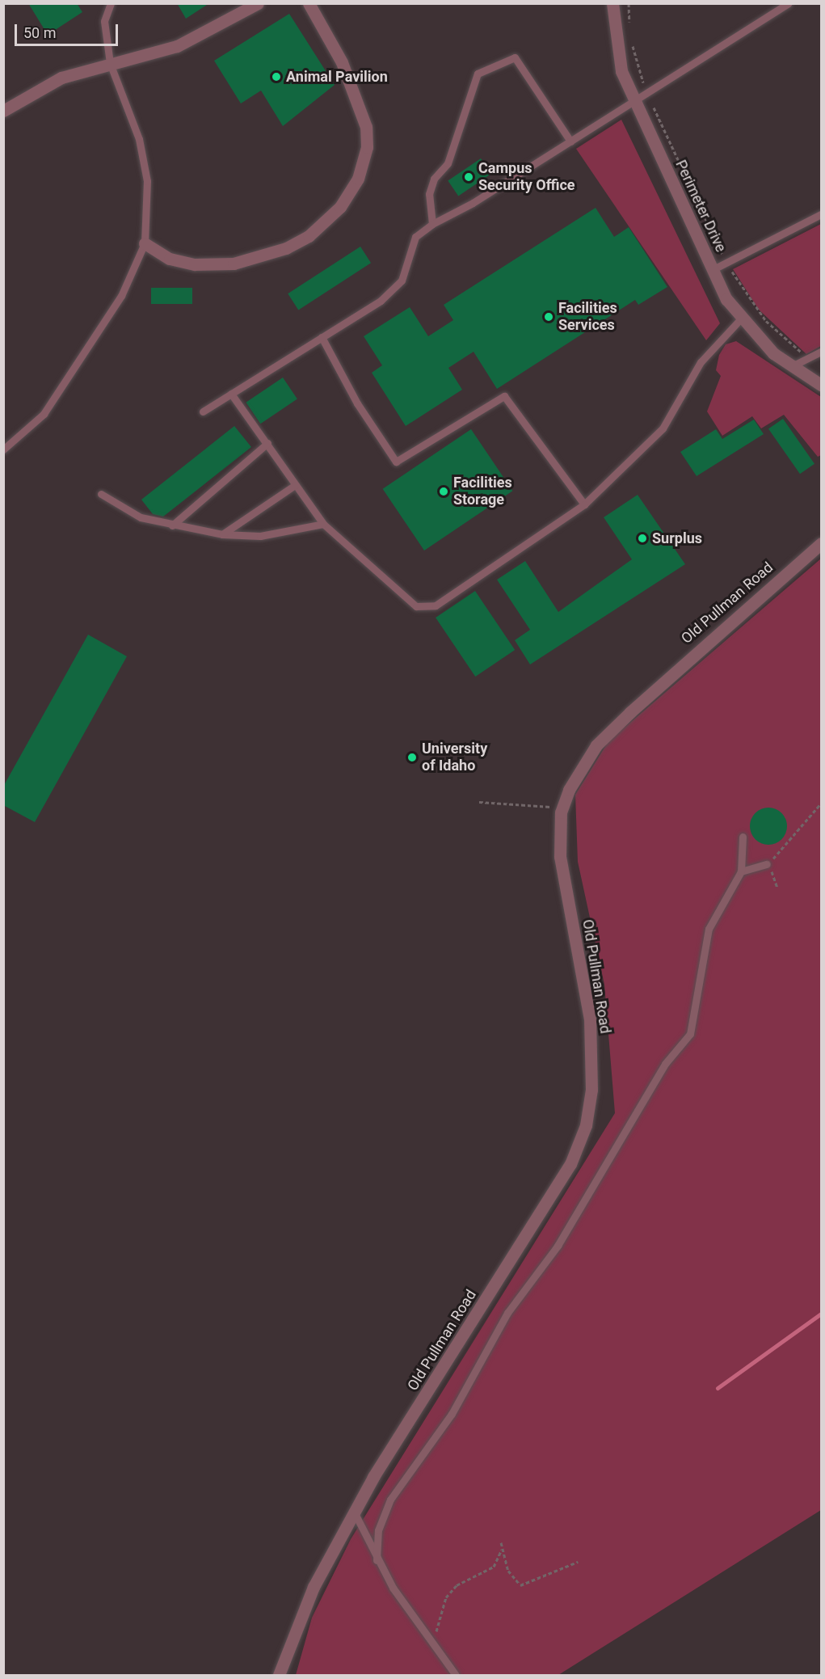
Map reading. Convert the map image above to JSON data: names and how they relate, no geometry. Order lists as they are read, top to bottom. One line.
{"streets":{"street":["Perimeter Drive","Old Pullman Road"]},"places":["Animal Pavilion","Campus Security Office","Facilities Services","Facilities Storage","Surplus","University of Idaho"],"scale_bar":"50 m"}
